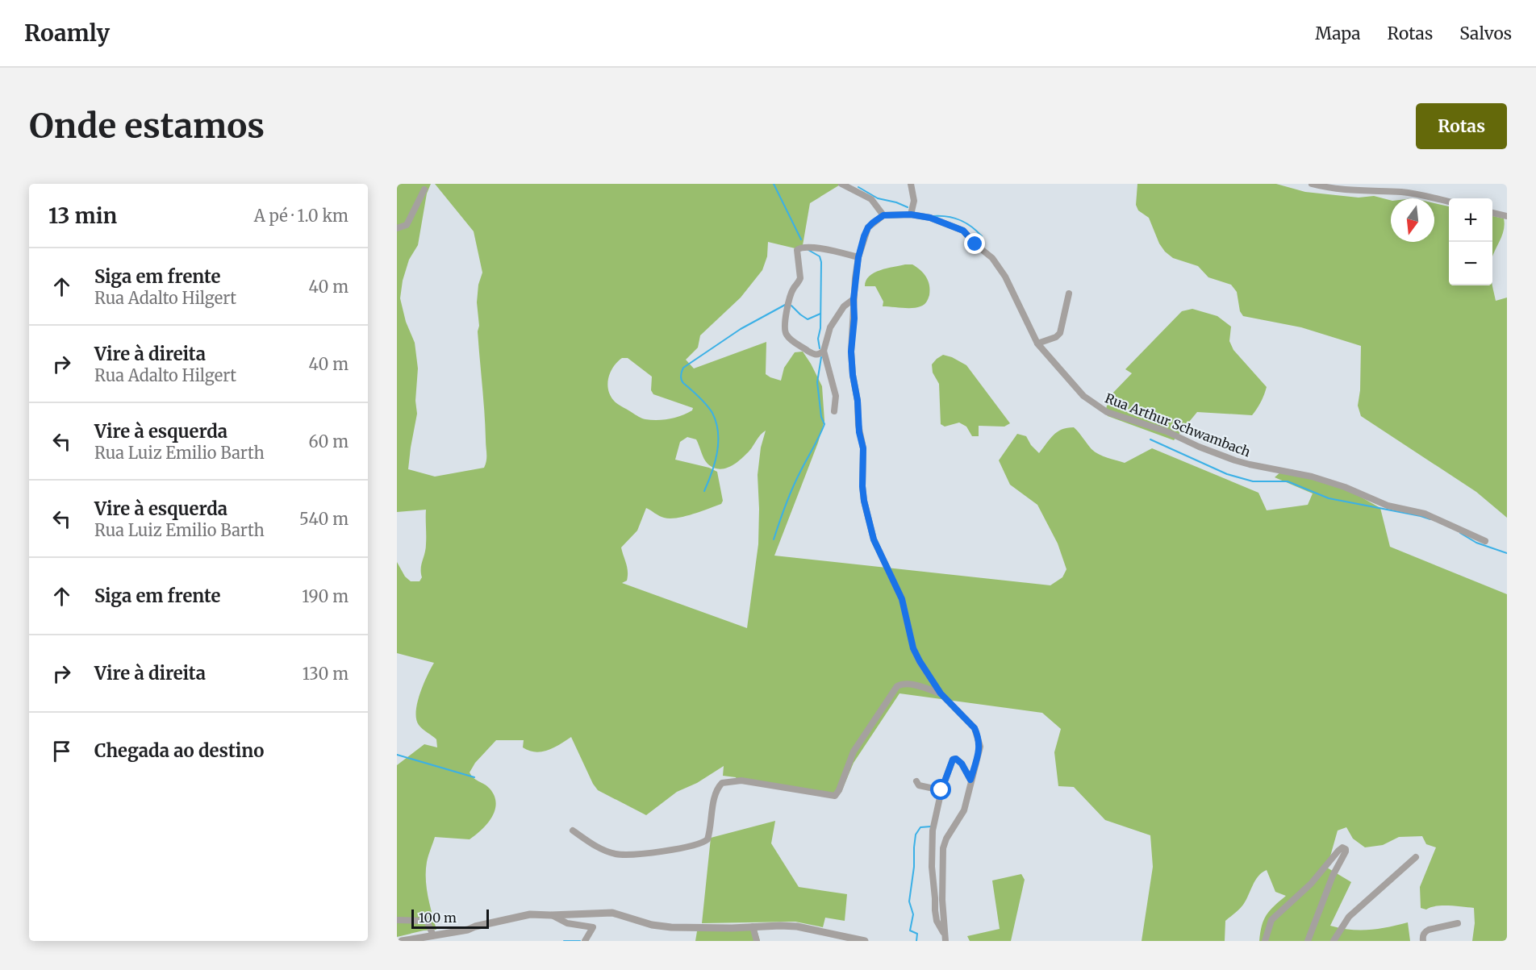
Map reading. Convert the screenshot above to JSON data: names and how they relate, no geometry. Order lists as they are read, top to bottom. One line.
{"streets":{"street":["Rua Arthur Schwambach"]},"scale_bar":"100 m","north":"bottom","page":{"header":"Roamly","nav":["Mapa","Rotas","Salvos"],"buttons":"Rotas","title":"Onde estamos","heading":["13 min","A pé · 1.0 km"],"map_buttons":["+","−"],"list":[["Siga em frente","Rua Adalto Hilgert","40 m"],["Vire à direita","Rua Adalto Hilgert","40 m"],["Vire à esquerda","Rua Luiz Emilio Barth","60 m"],["Vire à esquerda","Rua Luiz Emilio Barth","540 m"],["Siga em frente","190 m"],["Vire à direita","130 m"],"Chegada ao destino"],"scale":"100 m"}}
